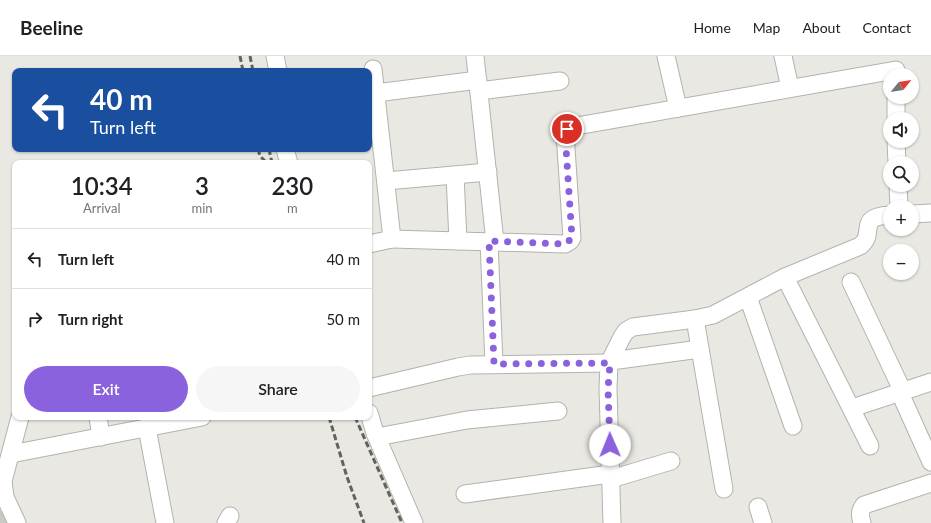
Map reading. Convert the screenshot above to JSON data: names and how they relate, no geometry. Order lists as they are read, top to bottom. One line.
{"north":"top right","page":{"header":"Beeline","nav":["Home","Map","About","Contact"],"map_buttons":["+","−"],"turn":["40 m","Turn left"],"eta":["10:34","Arrival","3","min","230","m"],"list":[{"name":"Turn left","value":"40 m"},{"name":"Turn right","value":"50 m"}],"buttons":["Exit","Share"]}}
